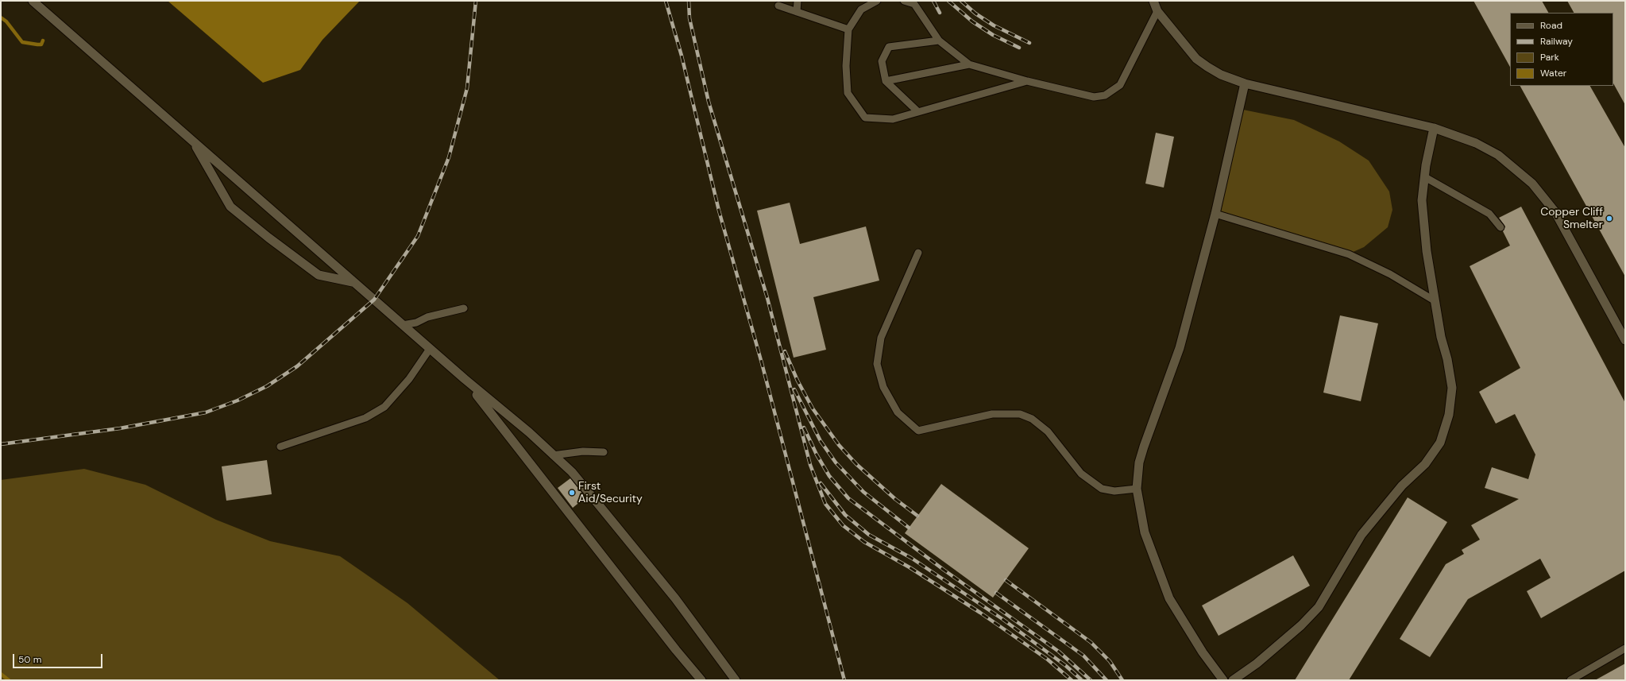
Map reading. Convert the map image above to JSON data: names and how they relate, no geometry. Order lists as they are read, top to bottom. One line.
{"places":["Copper Cliff Smelter","First Aid/Security"],"legend":["Road","Railway","Park","Water"],"scale_bar":"50 m"}
